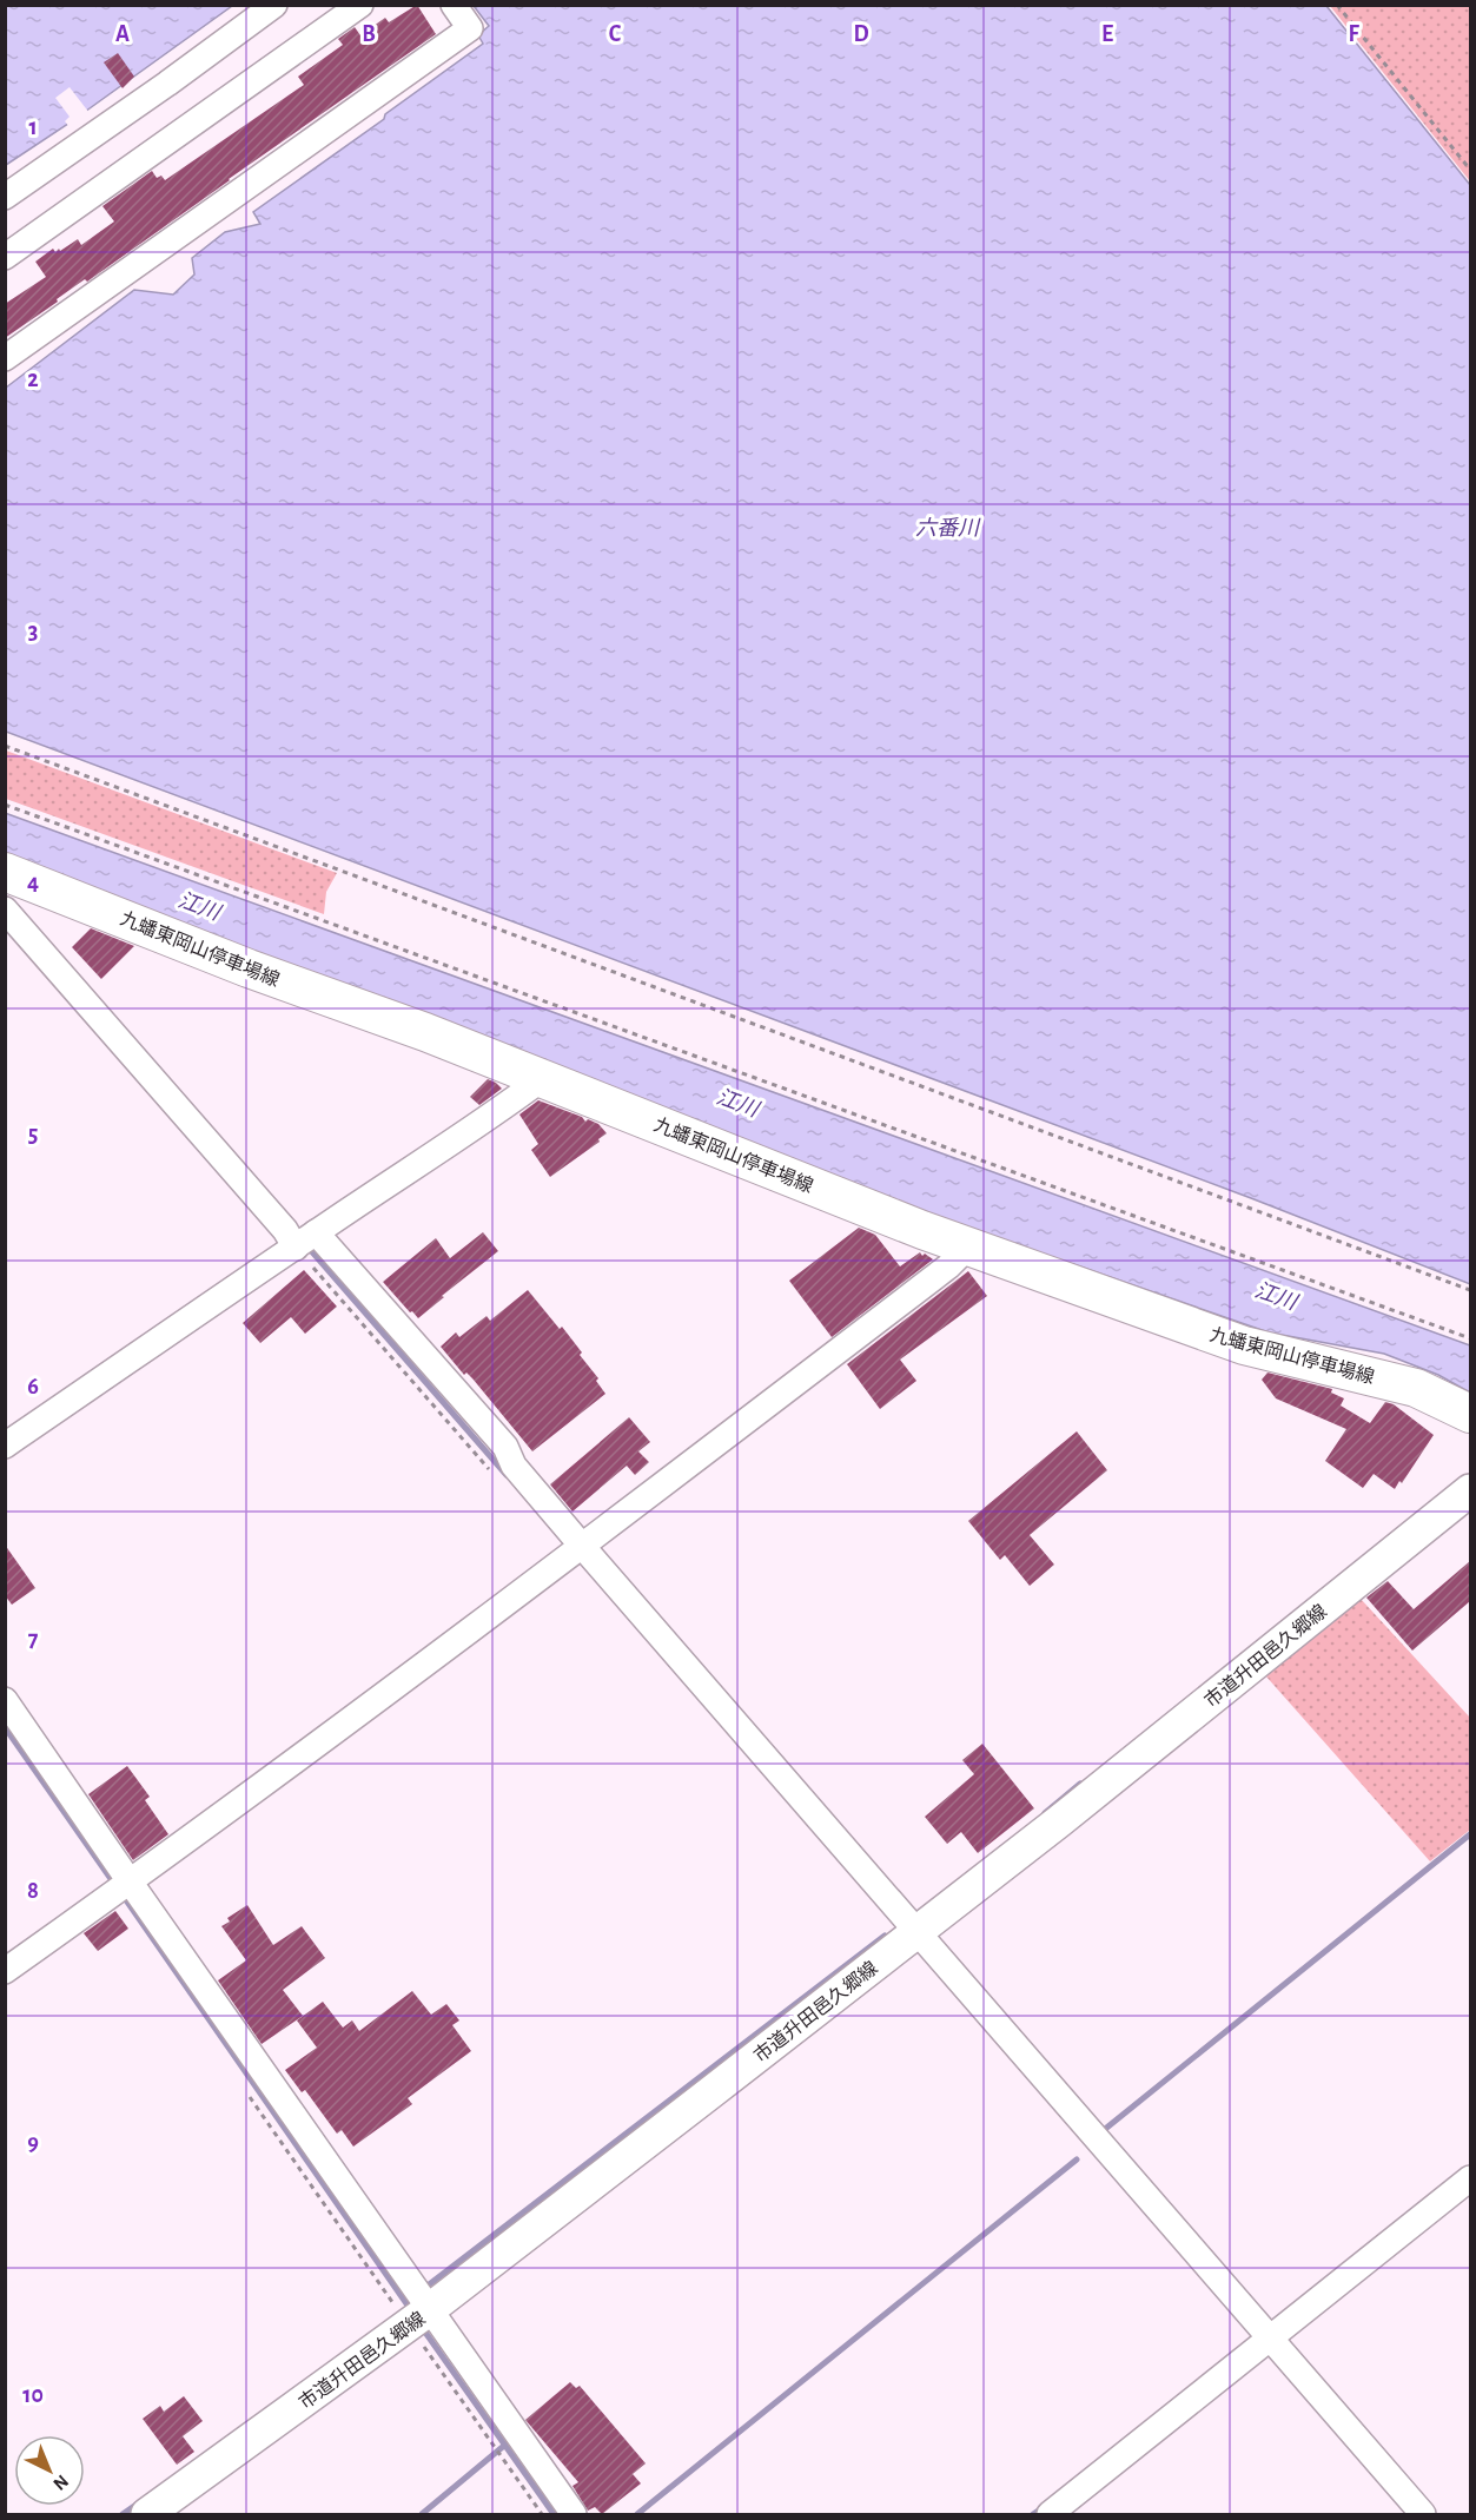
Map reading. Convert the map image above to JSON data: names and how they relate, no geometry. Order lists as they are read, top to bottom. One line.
{"streets":{"main road":["九蟠東岡山停車場線"],"street":["市道升田邑久郷線"]},"water":["六番川","江川"],"north":"bottom right","grid":{"columns":["A","B","C","D","E","F"],"rows":["1","2","3","4","5","6","7","8","9","10"]}}
